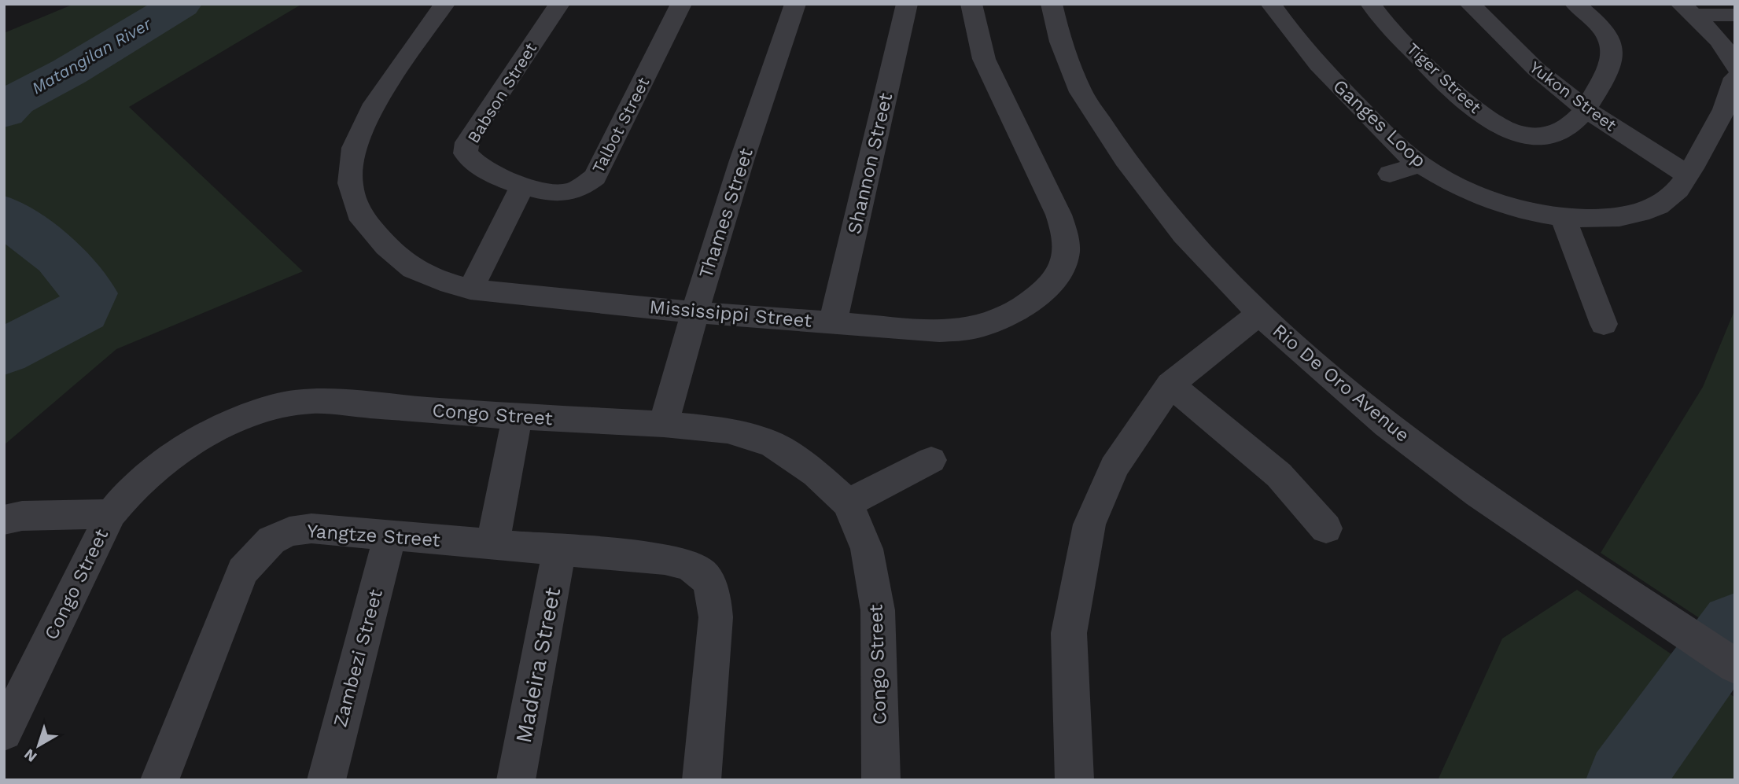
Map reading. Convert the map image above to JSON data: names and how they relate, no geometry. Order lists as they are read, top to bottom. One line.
{"streets":{"street":["Tiger Street","Babson Street","Yukon Street","Ganges Loop","Talbot Street","Shannon Street","Thames Street","Mississippi Street","Rio De Oro Avenue","Congo Street","Yangtze Street","Zambezi Street","Madeira Street"]},"crossings":[["Tiger Street","Yukon Street"],["Babson Street","Talbot Street"],["Yukon Street","Ganges Loop"],["Shannon Street","Mississippi Street"],["Thames Street","Mississippi Street"],["Thames Street","Congo Street"],["Yangtze Street","Zambezi Street"],["Yangtze Street","Madeira Street"]],"water":["Matangilan River"],"north":"bottom left"}
